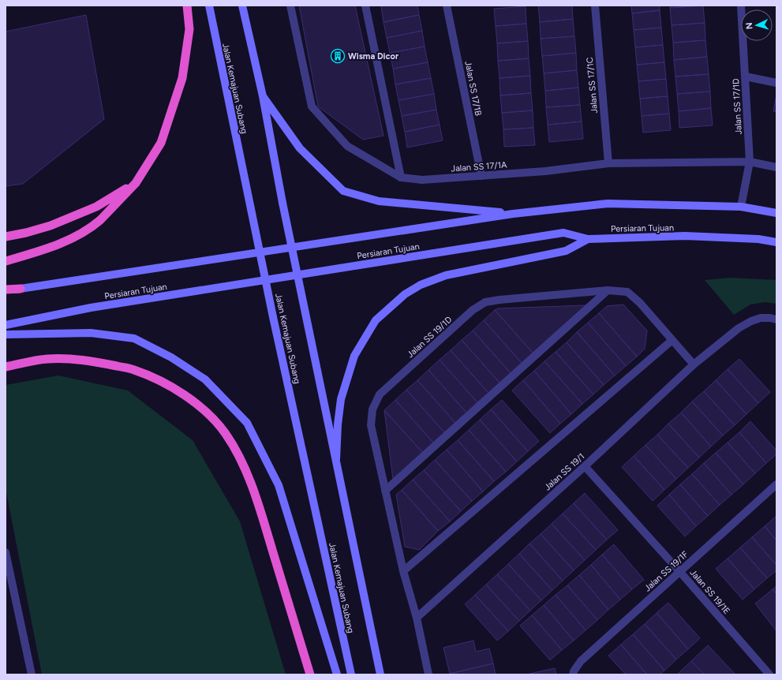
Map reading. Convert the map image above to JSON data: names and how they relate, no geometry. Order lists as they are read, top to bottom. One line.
{"streets":{"main road":["Jalan Kemajuan Subang","Persiaran Tujuan"],"street":["Jalan SS 17/1C","Jalan SS 17/1B","Jalan SS 17/1D","Jalan SS 17/1A","Jalan SS 19/1D","Jalan SS 19/1","Jalan SS 19/1F","Jalan SS 19/1E"]},"crossings":[["Jalan SS 17/1C","Jalan SS 17/1A"],["Jalan SS 17/1B","Jalan SS 17/1A"],["Jalan SS 17/1D","Jalan SS 17/1A"],["Jalan SS 17/1D","Persiaran Tujuan"],["Jalan SS 19/1D","Jalan SS 19/1"],["Jalan SS 19/1","Jalan SS 19/1E"],["Jalan SS 19/1F","Jalan SS 19/1E"]],"places":{"building":["Wisma Dicor"]},"north":"left"}
